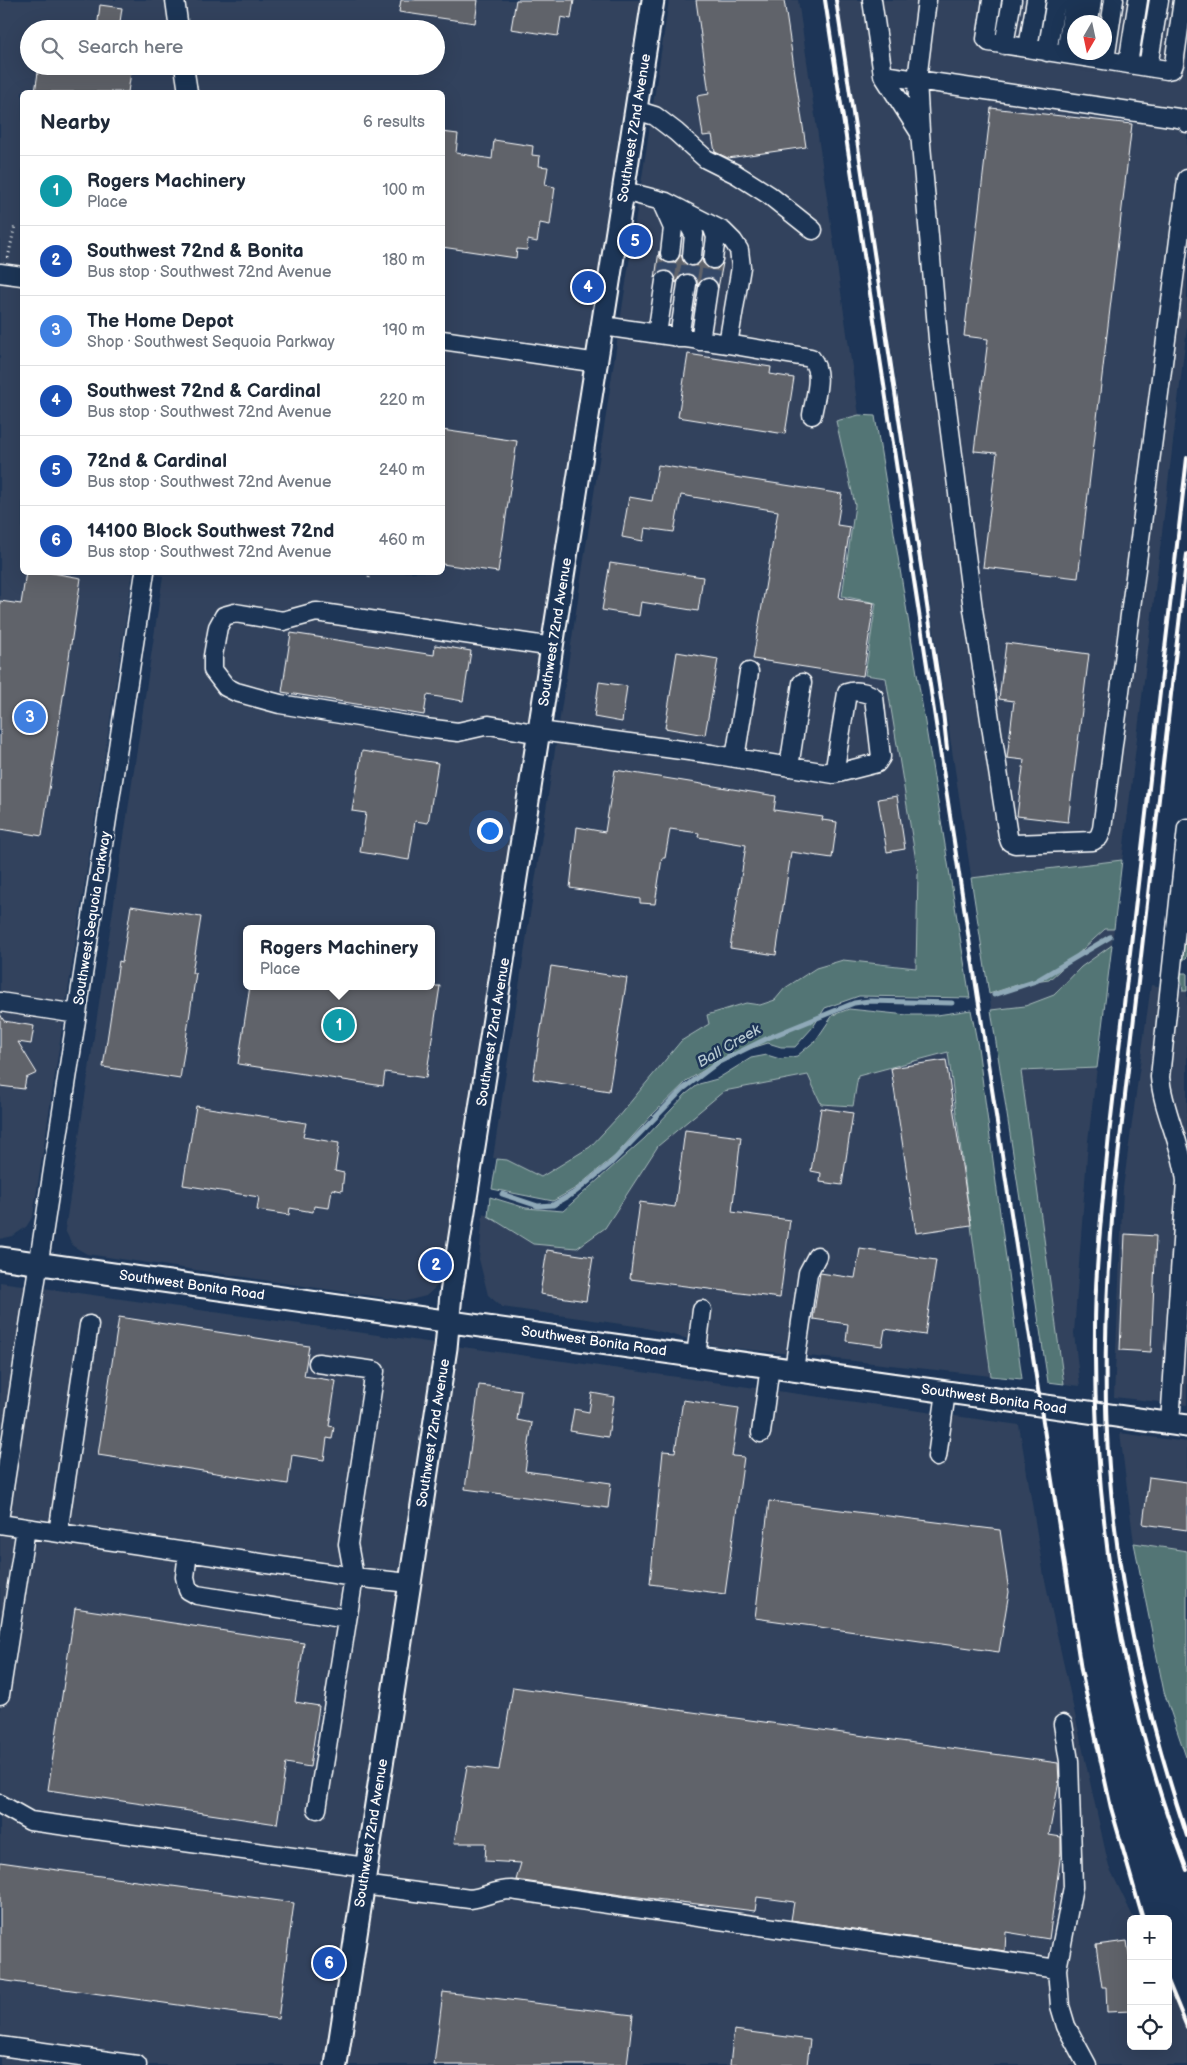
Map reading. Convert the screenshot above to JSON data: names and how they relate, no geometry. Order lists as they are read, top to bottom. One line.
{"streets":{"main road":["Southwest 72nd Avenue","Southwest Bonita Road"],"street":["Southwest Sequoia Parkway"]},"crossings":[["Southwest 72nd Avenue","Southwest Bonita Road"],["Southwest Sequoia Parkway","Southwest Bonita Road"]],"water":["Ball Creek"],"north":"bottom","page":{"search":"Search here","heading":["Nearby","6 results"],"list":[{"mark":"1","name":"Rogers Machinery","note":"Place","value":"100 m"},{"mark":"2","name":"Southwest 72nd & Bonita","note":"Bus stop · Southwest 72nd Avenue","value":"180 m"},{"mark":"3","name":"The Home Depot","note":"Shop · Southwest Sequoia Parkway","value":"190 m"},{"mark":"4","name":"Southwest 72nd & Cardinal","note":"Bus stop · Southwest 72nd Avenue","value":"220 m"},{"mark":"5","name":"72nd & Cardinal","note":"Bus stop · Southwest 72nd Avenue","value":"240 m"},{"mark":"6","name":"14100 Block Southwest 72nd","note":"Bus stop · Southwest 72nd Avenue","value":"460 m"}],"pins":["5","4","3","1","2","6"],"popup":["Rogers Machinery","Place"],"map_buttons":["+","−"]}}
